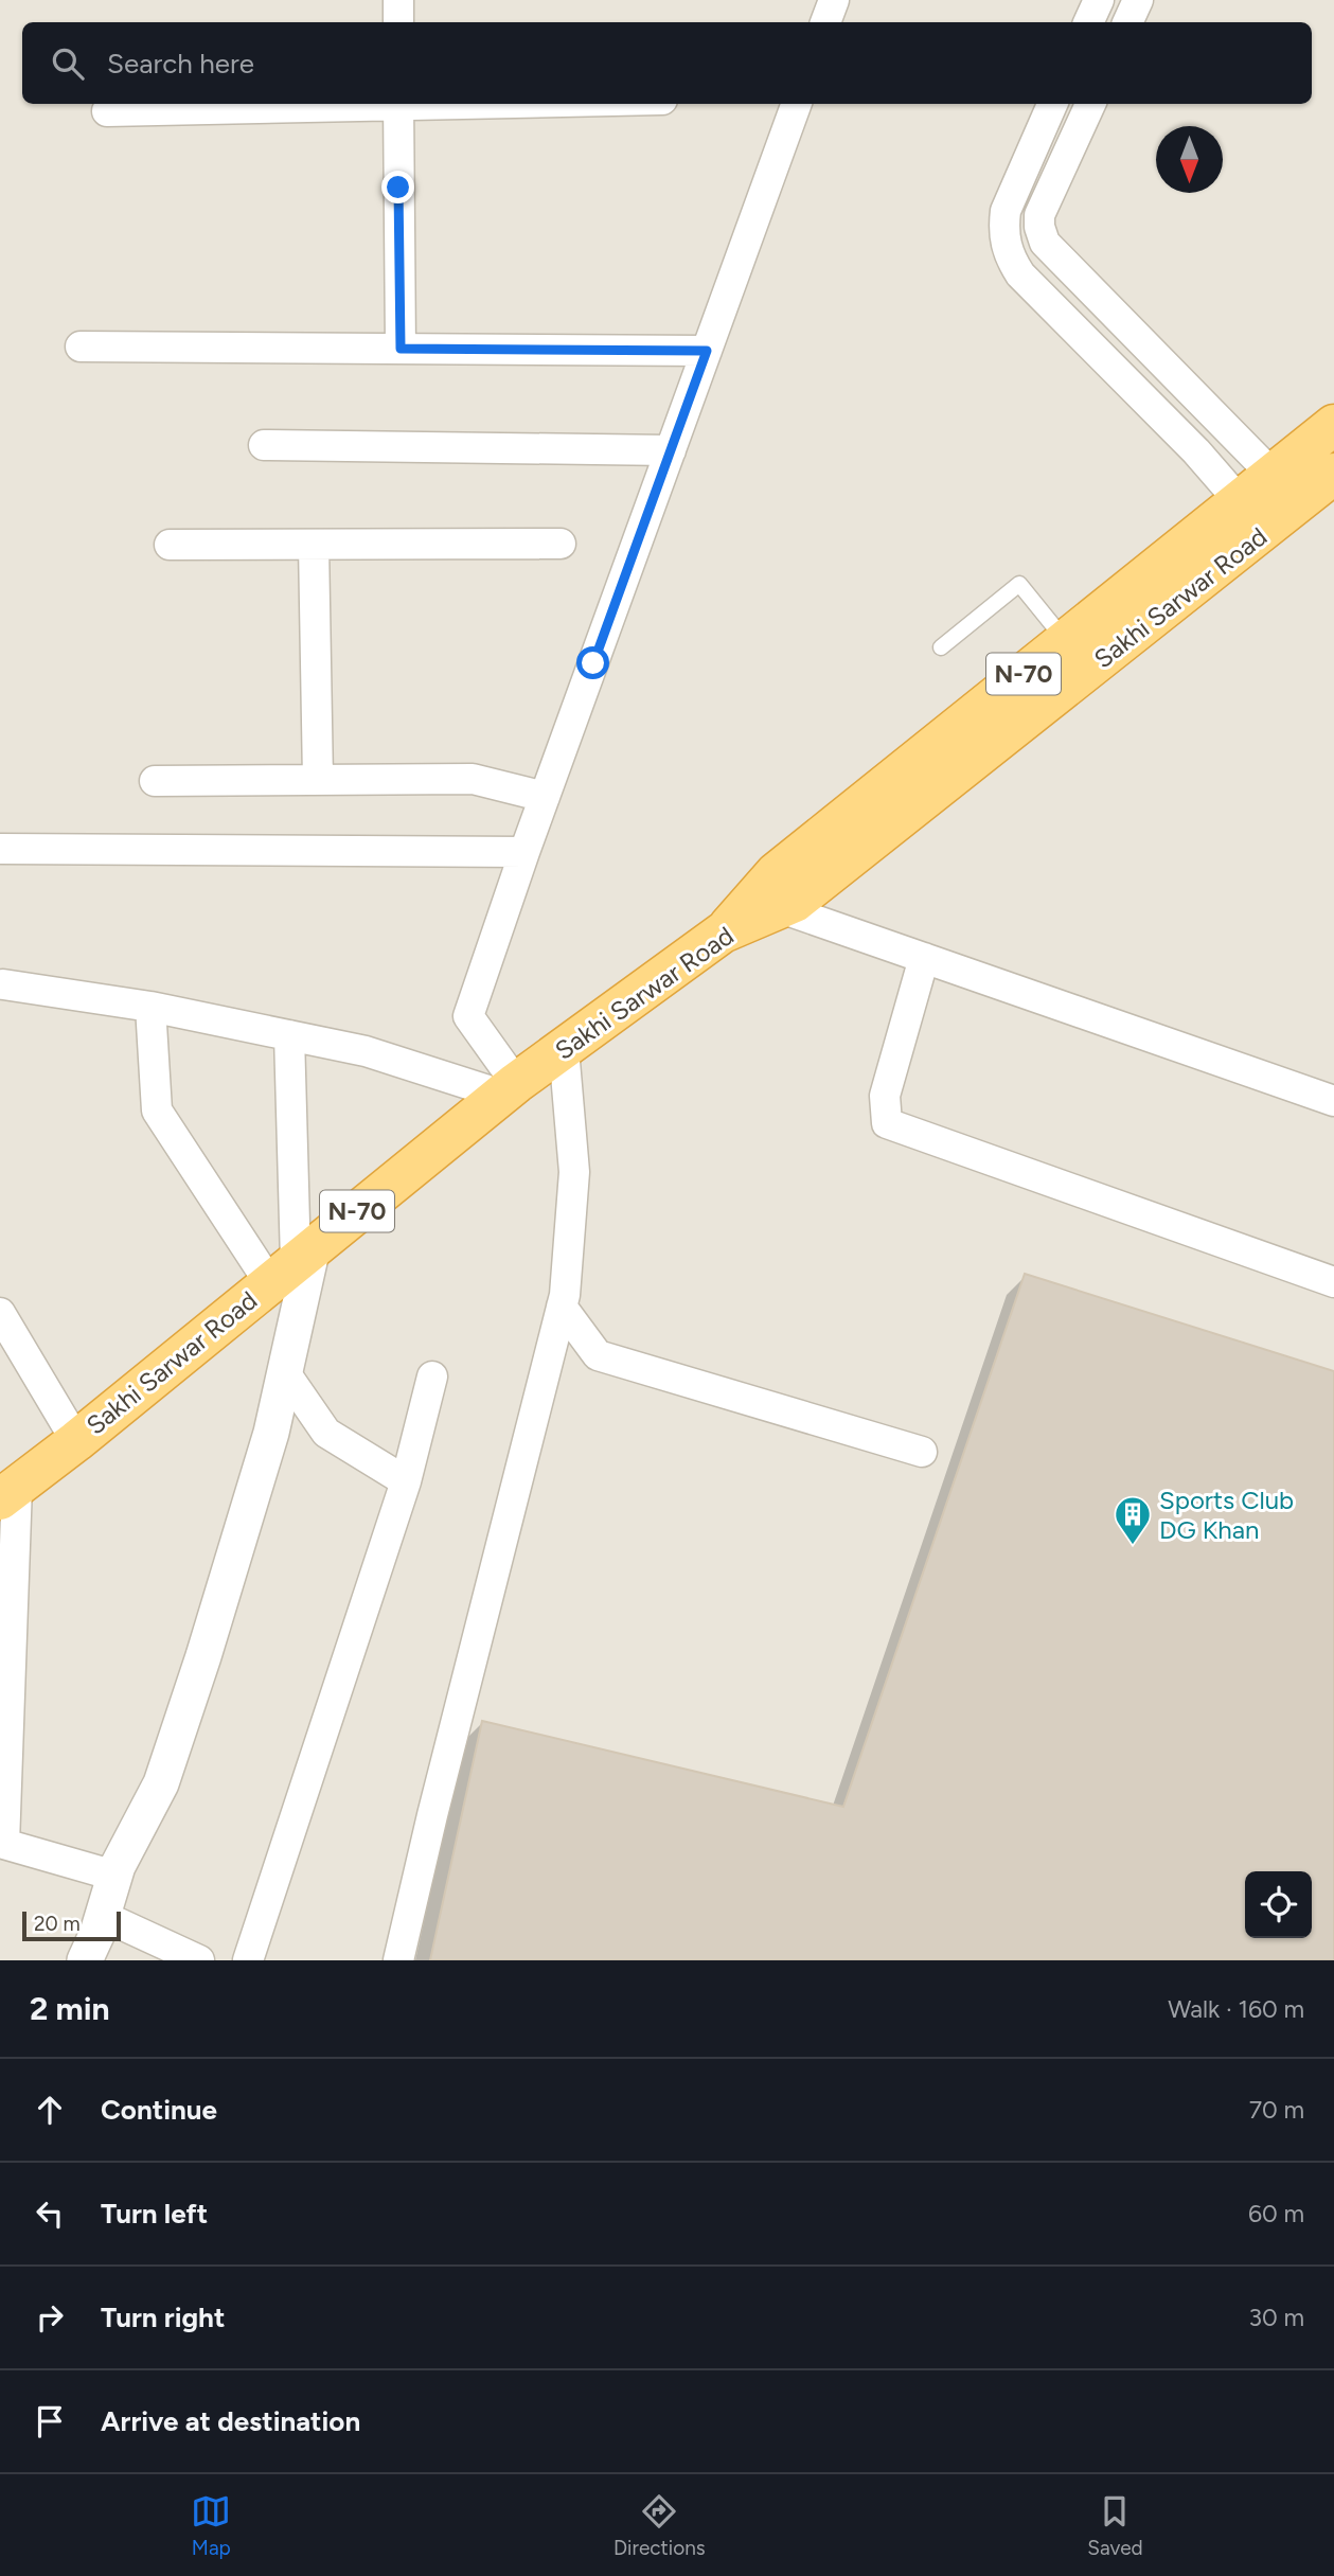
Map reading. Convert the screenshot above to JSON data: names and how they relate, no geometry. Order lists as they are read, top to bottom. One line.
{"streets":{"highway":["Sakhi Sarwar Road","N-70"]},"crossings":[["Sakhi Sarwar Road","N-70"]],"places":{"building":["Sports Club DG Khan"]},"scale_bar":"20 m","north":"bottom","page":{"search":"Search here","scale":"20 m","heading":["2 min","Walk · 160 m"],"list":[["Continue","70 m"],["Turn left","60 m"],["Turn right","30 m"],"Arrive at destination"],"nav":["Map","Directions","Saved"]}}
